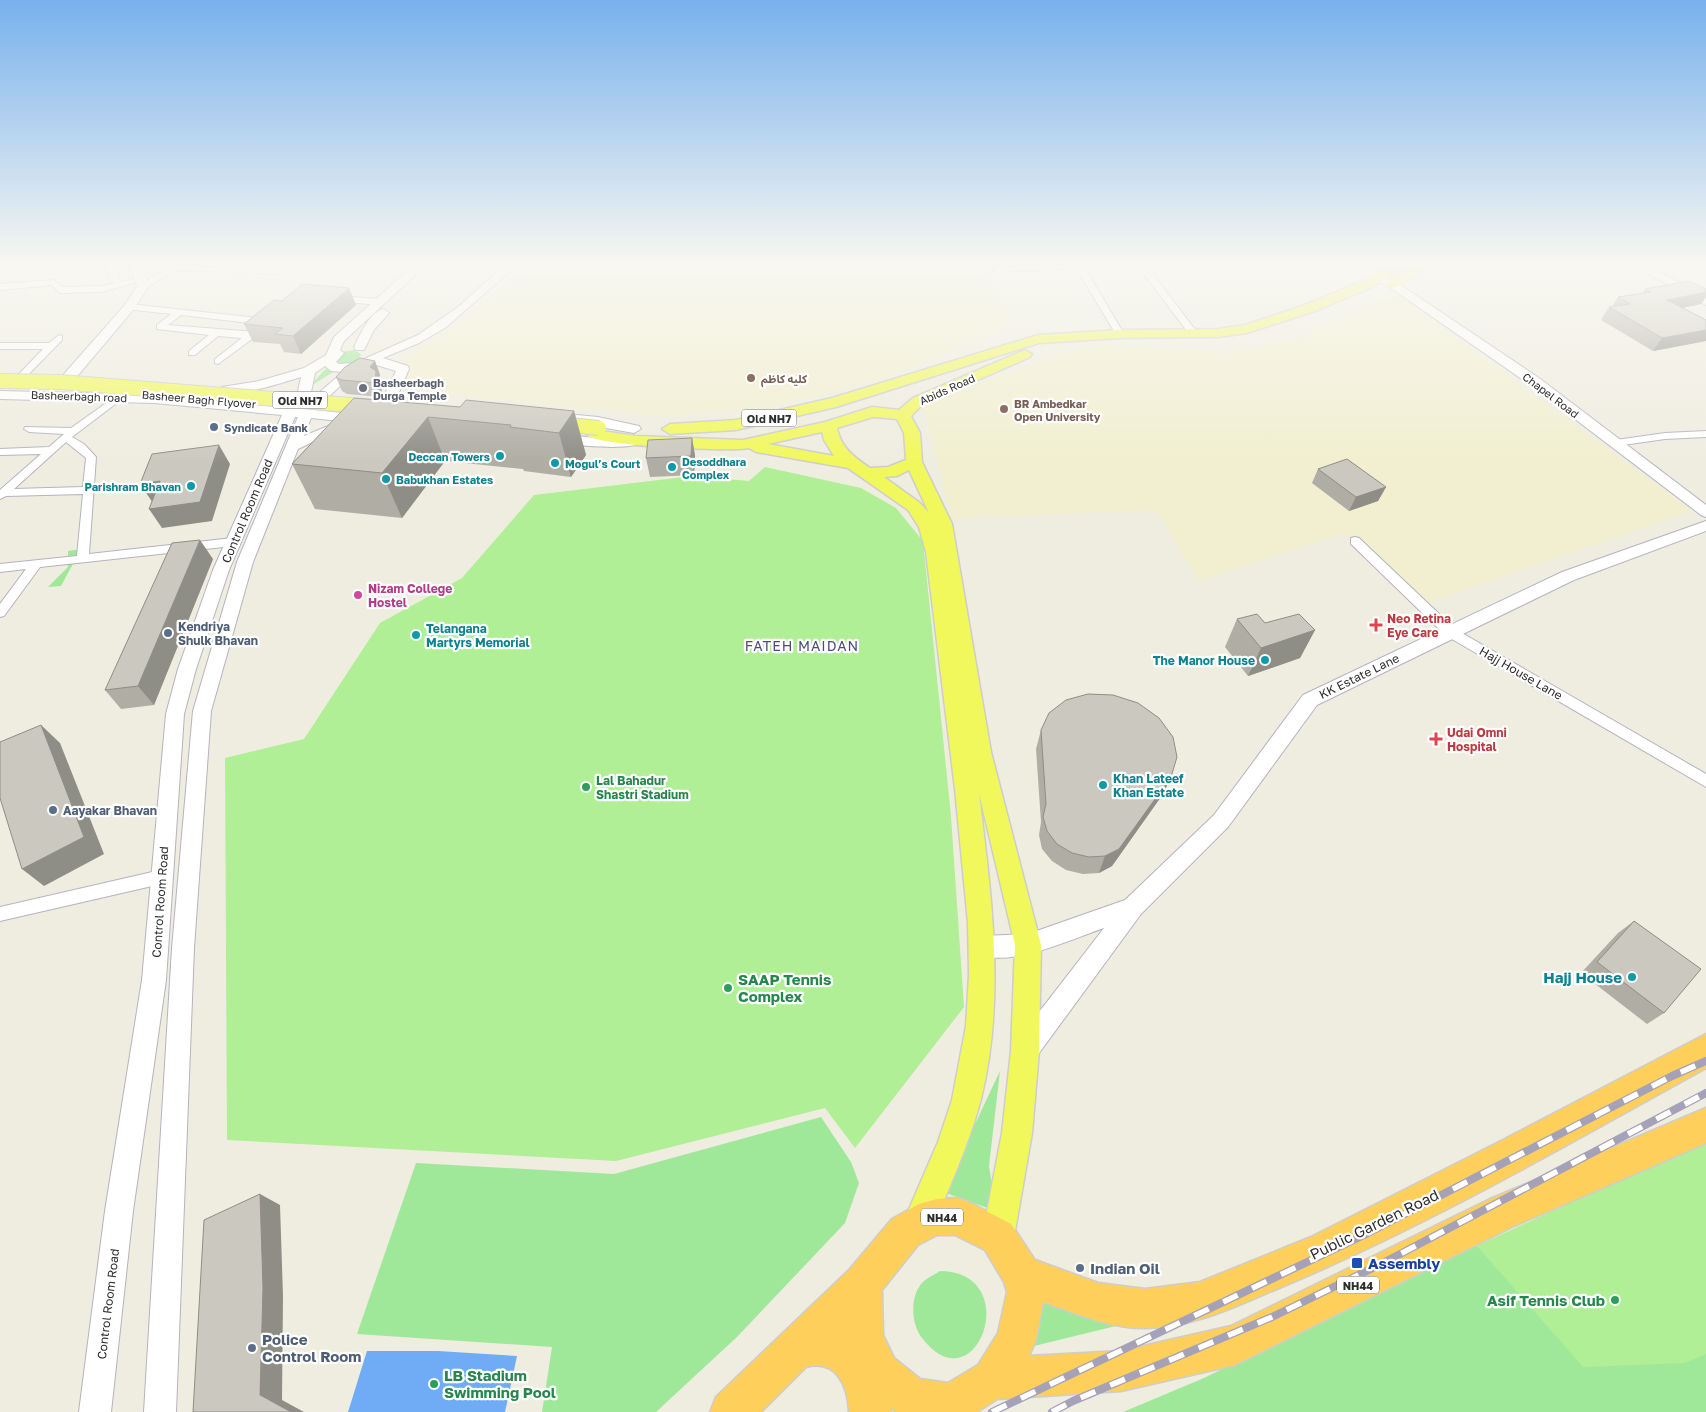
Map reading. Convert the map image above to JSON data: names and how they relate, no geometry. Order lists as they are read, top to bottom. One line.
{"streets":{"highway":["NH44","Public Garden Road"],"main road":["Abids Road","Chapel Road","Basheerbagh road","Basheer Bagh Flyover","Old NH7","Control Room Road","KK Estate Lane"],"street":["Hajj House Lane"]},"crossings":[["Abids Road","Old NH7"],["Basheerbagh road","Basheer Bagh Flyover"],["Basheerbagh road","Control Room Road"],["Hajj House Lane","KK Estate Lane"],["NH44","Public Garden Road"]],"districts":["FATEH MAIDAN"],"places":{"other":["كليه كاظم","Basheerbagh Durga Temple","BR Ambedkar Open University","Syndicate Bank","Deccan Towers","Mogul’s Court","Desoddhara Complex","Babukhan Estates","Parishram Bhavan","Nizam College Hostel","Kendriya Shulk Bhavan","Telangana Martyrs Memorial","The Manor House","Khan Lateef Khan Estate","Lal Bahadur Shastri Stadium","Aayakar Bhavan","Hajj House","SAAP Tennis Complex","Indian Oil","Asif Tennis Club","Police Control Room","LB Stadium Swimming Pool"],"health":["Neo Retina Eye Care","Udai Omni Hospital"],"transit":["Assembly"]}}
